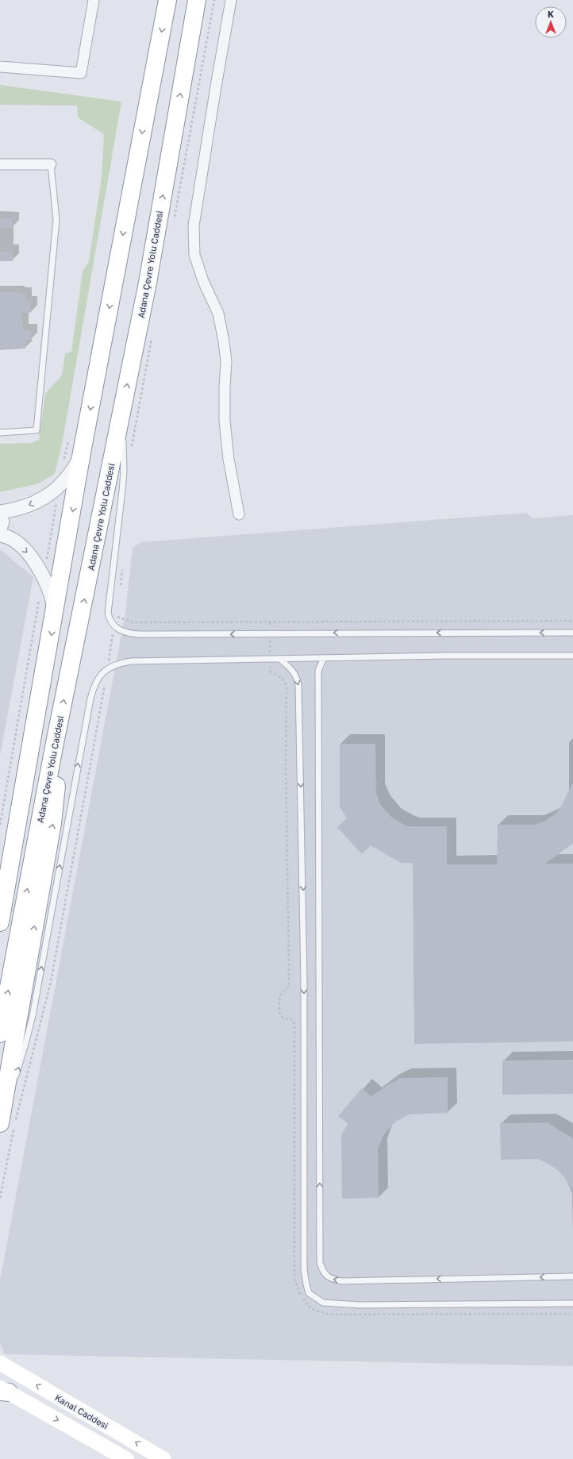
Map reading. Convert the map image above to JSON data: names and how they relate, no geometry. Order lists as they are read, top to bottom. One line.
{"streets":{"highway":["Adana Çevre Yolu Caddesi"],"main road":["Kanal Caddesi"]},"north":"top"}
